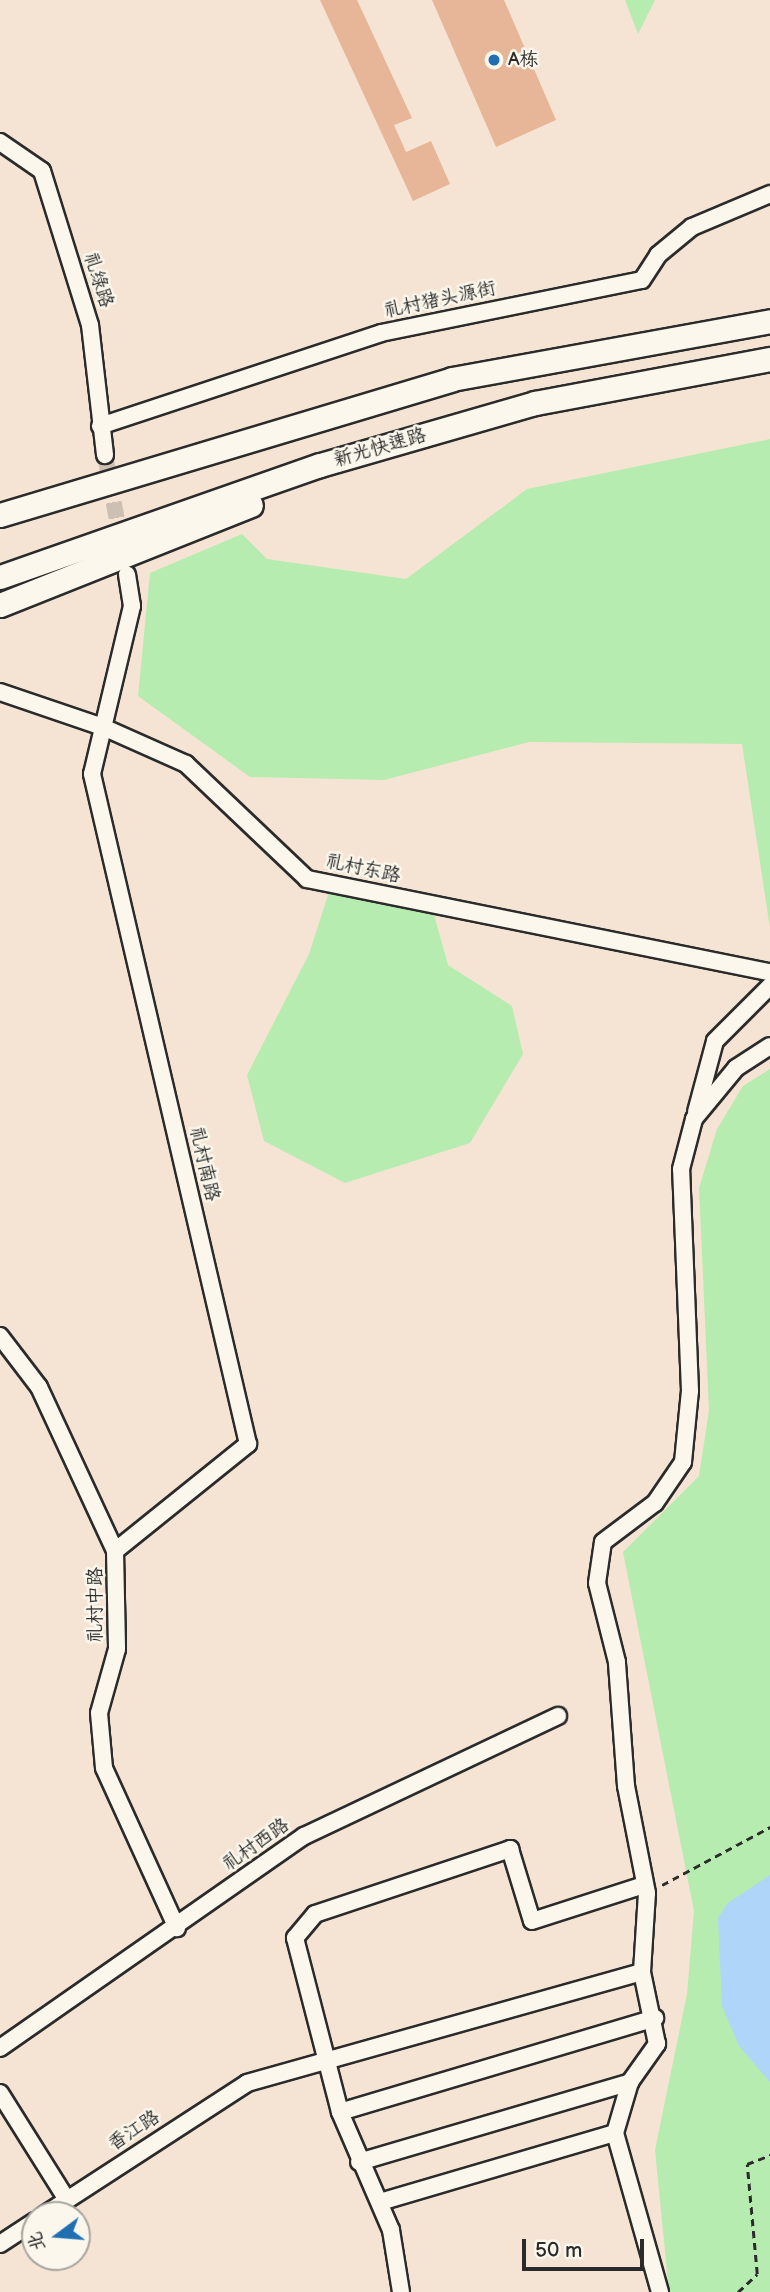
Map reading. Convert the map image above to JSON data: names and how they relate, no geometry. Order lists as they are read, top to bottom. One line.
{"streets":{"highway":["新光快速路"],"street":["礼绿路","礼村猪头源街","礼村东路","礼村南路","礼村中路","礼村西路","香江路"]},"crossings":[["礼绿路","礼村猪头源街"],["礼村东路","礼村南路"],["礼村南路","礼村中路"],["礼村中路","礼村西路"]],"places":["A栋"],"scale_bar":"50 m","north":"left"}
